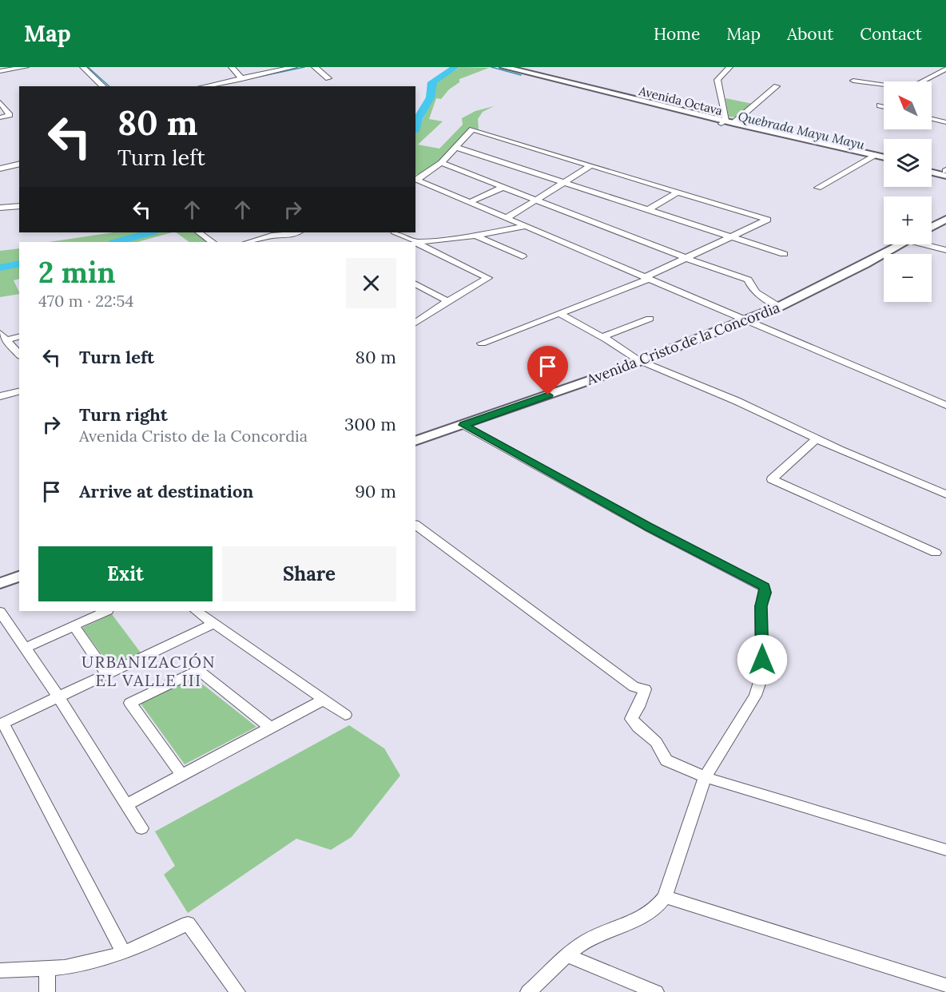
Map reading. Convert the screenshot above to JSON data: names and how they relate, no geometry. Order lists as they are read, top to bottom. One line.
{"streets":{"main road":["Avenida Octava","Avenida Cristo de la Concordia"]},"districts":["URBANIZACIÓN EL VALLE III"],"water":["Quebrada Mayu Mayu"],"north":"top left","page":{"header":"Map","nav":["Home","Map","About","Contact"],"map_buttons":["+","−"],"turn":["80 m","Turn left"],"heading":["2 min","470 m · 22:54"],"list":[{"name":"Turn left","value":"80 m"},{"name":"Turn right","note":"Avenida Cristo de la Concordia","value":"300 m"},{"name":"Arrive at destination","value":"90 m"}],"buttons":["Exit","Share"]}}
